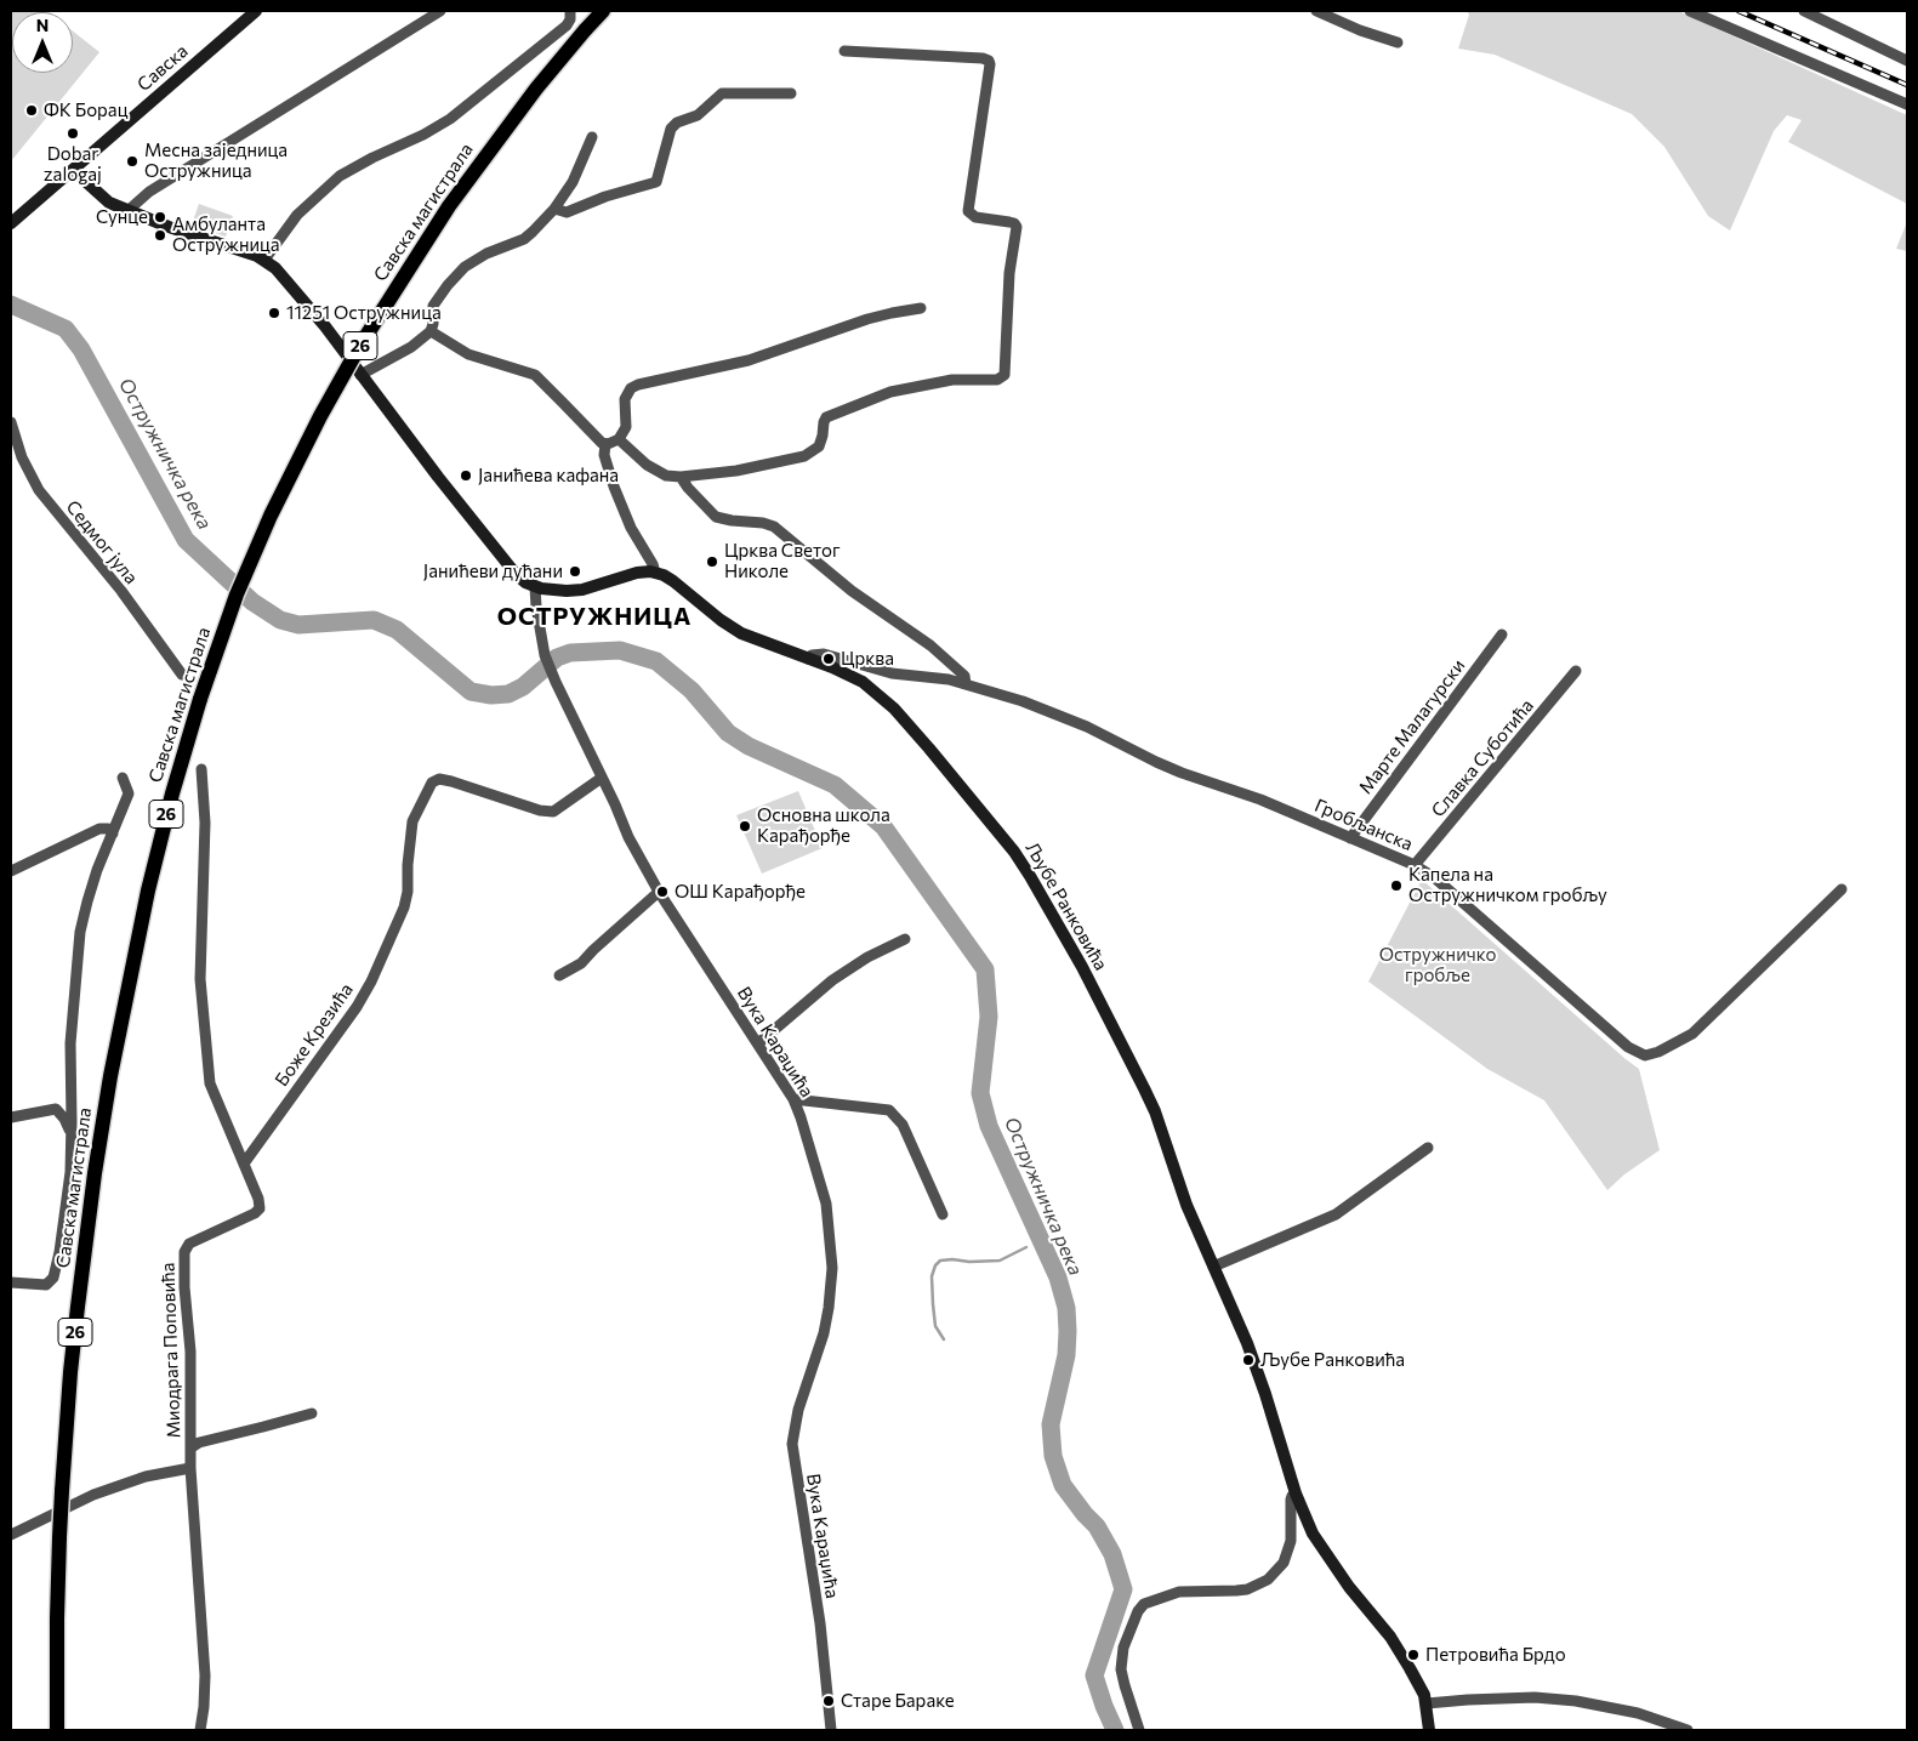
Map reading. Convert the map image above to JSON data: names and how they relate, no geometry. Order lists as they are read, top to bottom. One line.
{"streets":{"main road":["Савска магистрала","26"],"street":["Савска","Седмог јула","Марте Малагурски","Славка Суботића","Гробљанска","Љубе Ранковића","Боже Крезића","Вука Караџића","Миодрага Поповића"]},"crossings":[["Марте Малагурски","Гробљанска"],["Славка Суботића","Гробљанска"],["Гробљанска","Љубе Ранковића"],["Боже Крезића","Вука Караџића"],["Боже Крезића","Миодрага Поповића"]],"districts":["ОСТРУЖНИЦА"],"water":["Остружничка река"],"parks":["Остружничко гробље"],"places":["ФК Борац","Dobar zalogaj","Месна заједница Остружница","Сунце","Амбуланта Остружница","11251 Остружница","Јанићева кафана","Црква Светог Николе","Јанићеви дућани","Црква","Основна школа Карађорђе","Капела на Остружничком гробљу","ОШ Карађорђе","Љубе Ранковића","Петровића Брдо","Старе Бараке"],"north":"top"}
